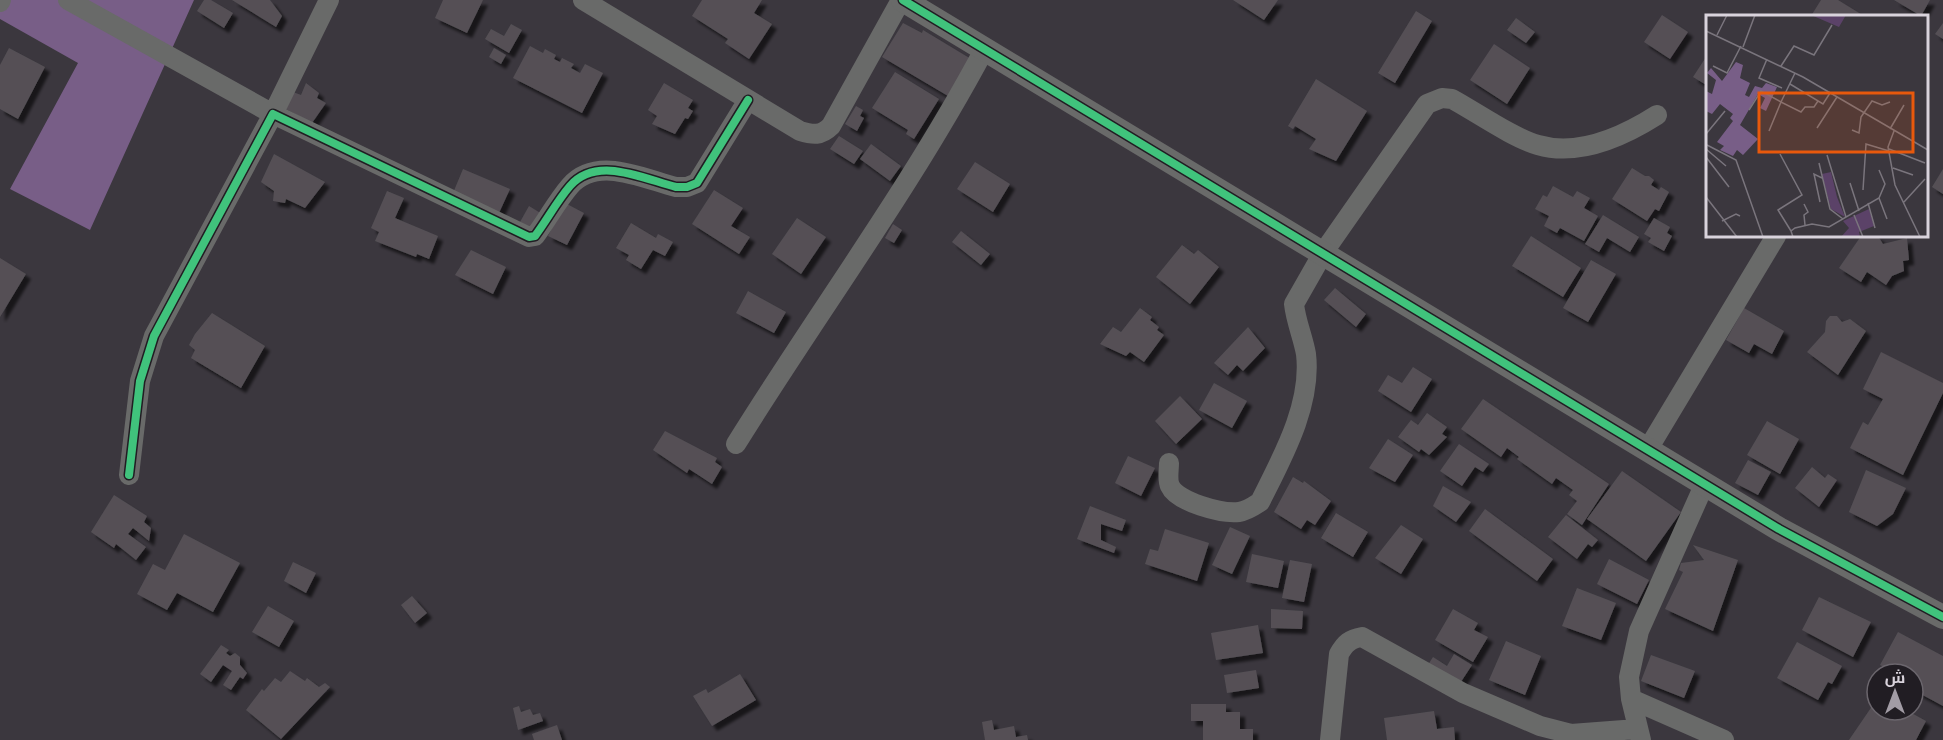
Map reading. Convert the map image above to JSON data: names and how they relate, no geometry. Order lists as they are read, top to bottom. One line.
{"north":"top"}
